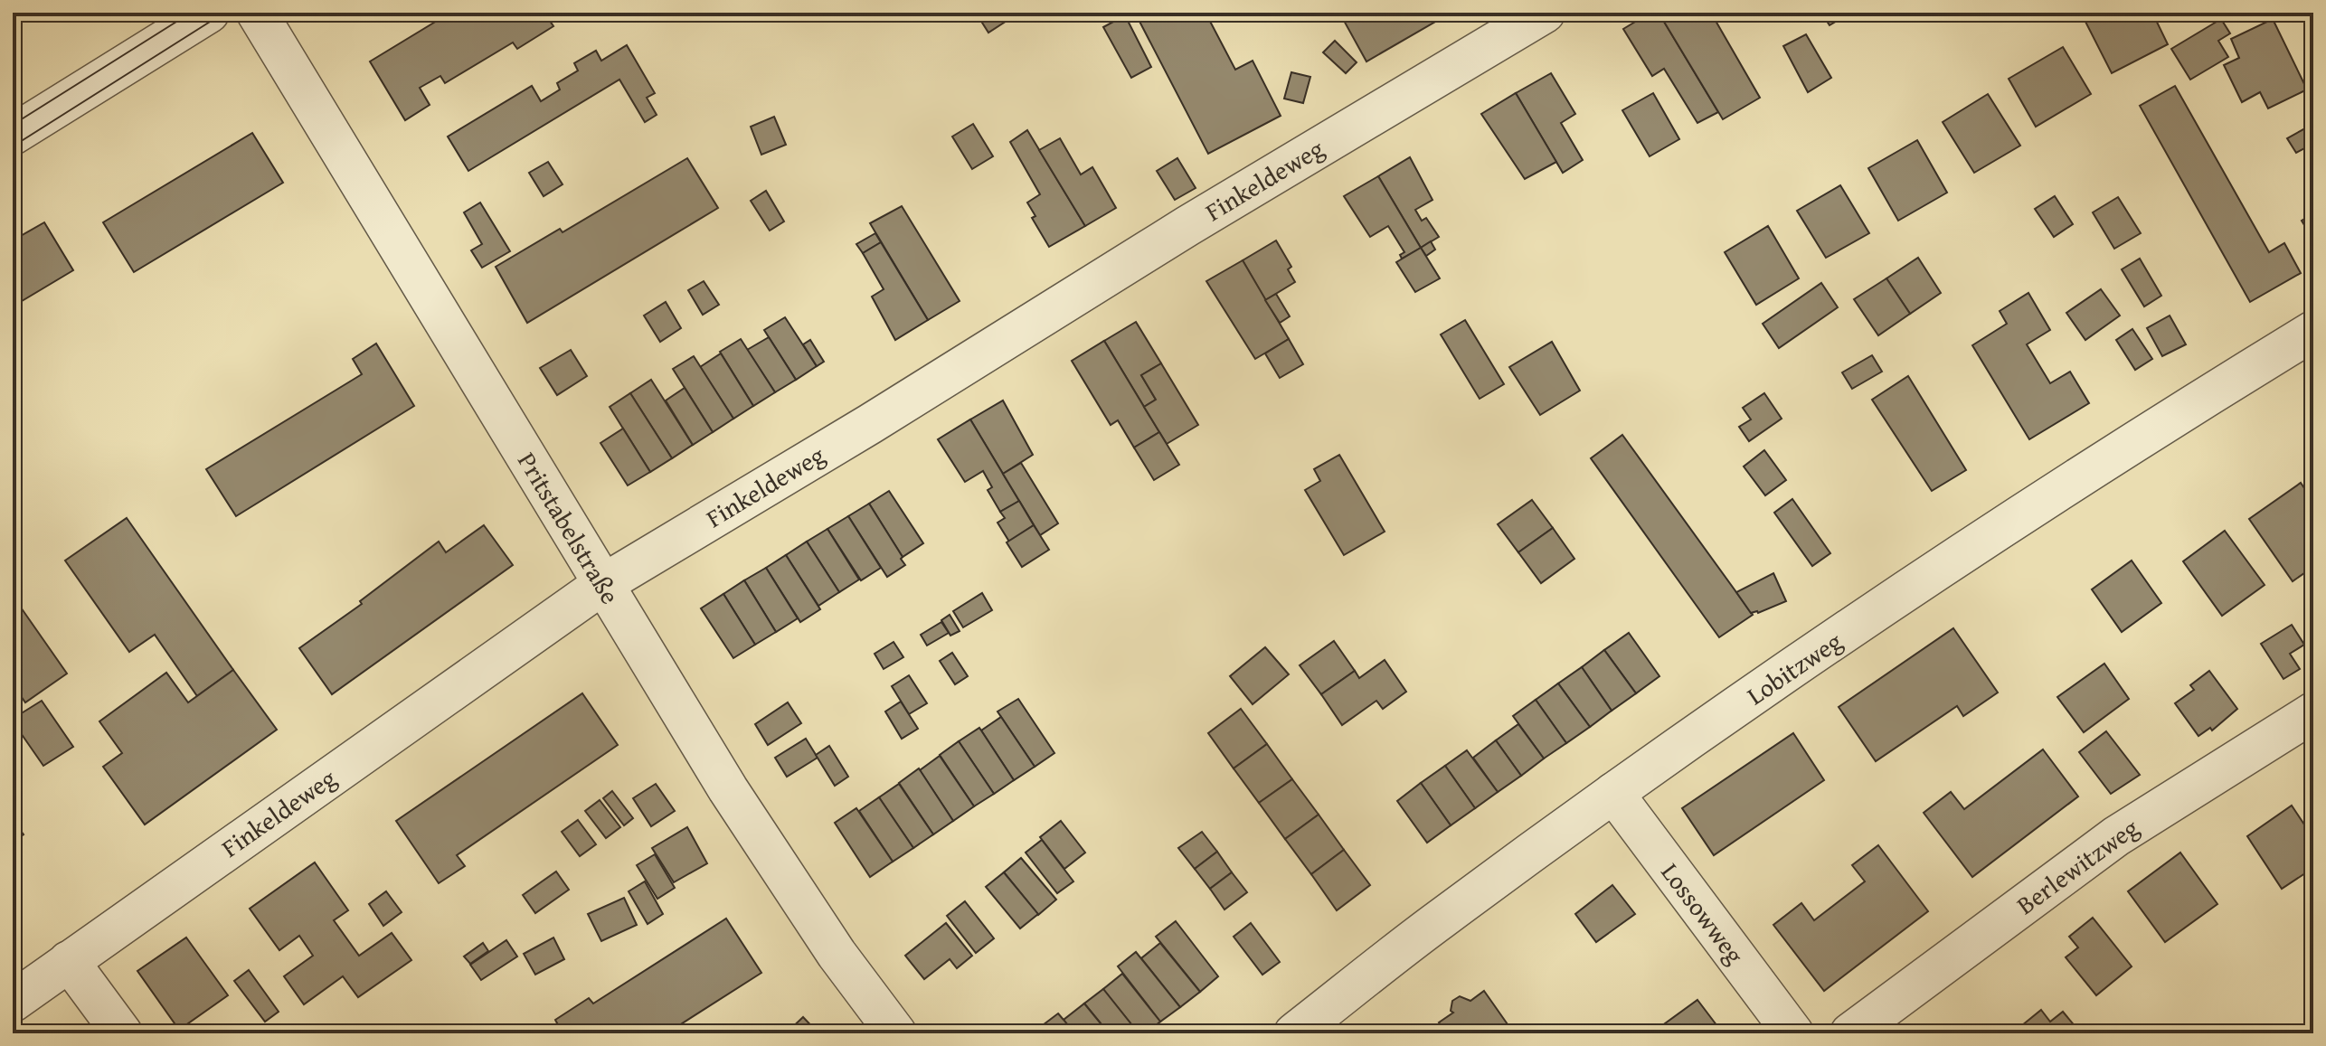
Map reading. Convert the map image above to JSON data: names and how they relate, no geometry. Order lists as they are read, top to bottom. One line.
{"streets":{"street":["Finkeldeweg","Pritstabelstraße","Lobitzweg","Berlewitzweg","Lossowweg"]},"crossings":[["Finkeldeweg","Pritstabelstraße"],["Lobitzweg","Lossowweg"]]}
